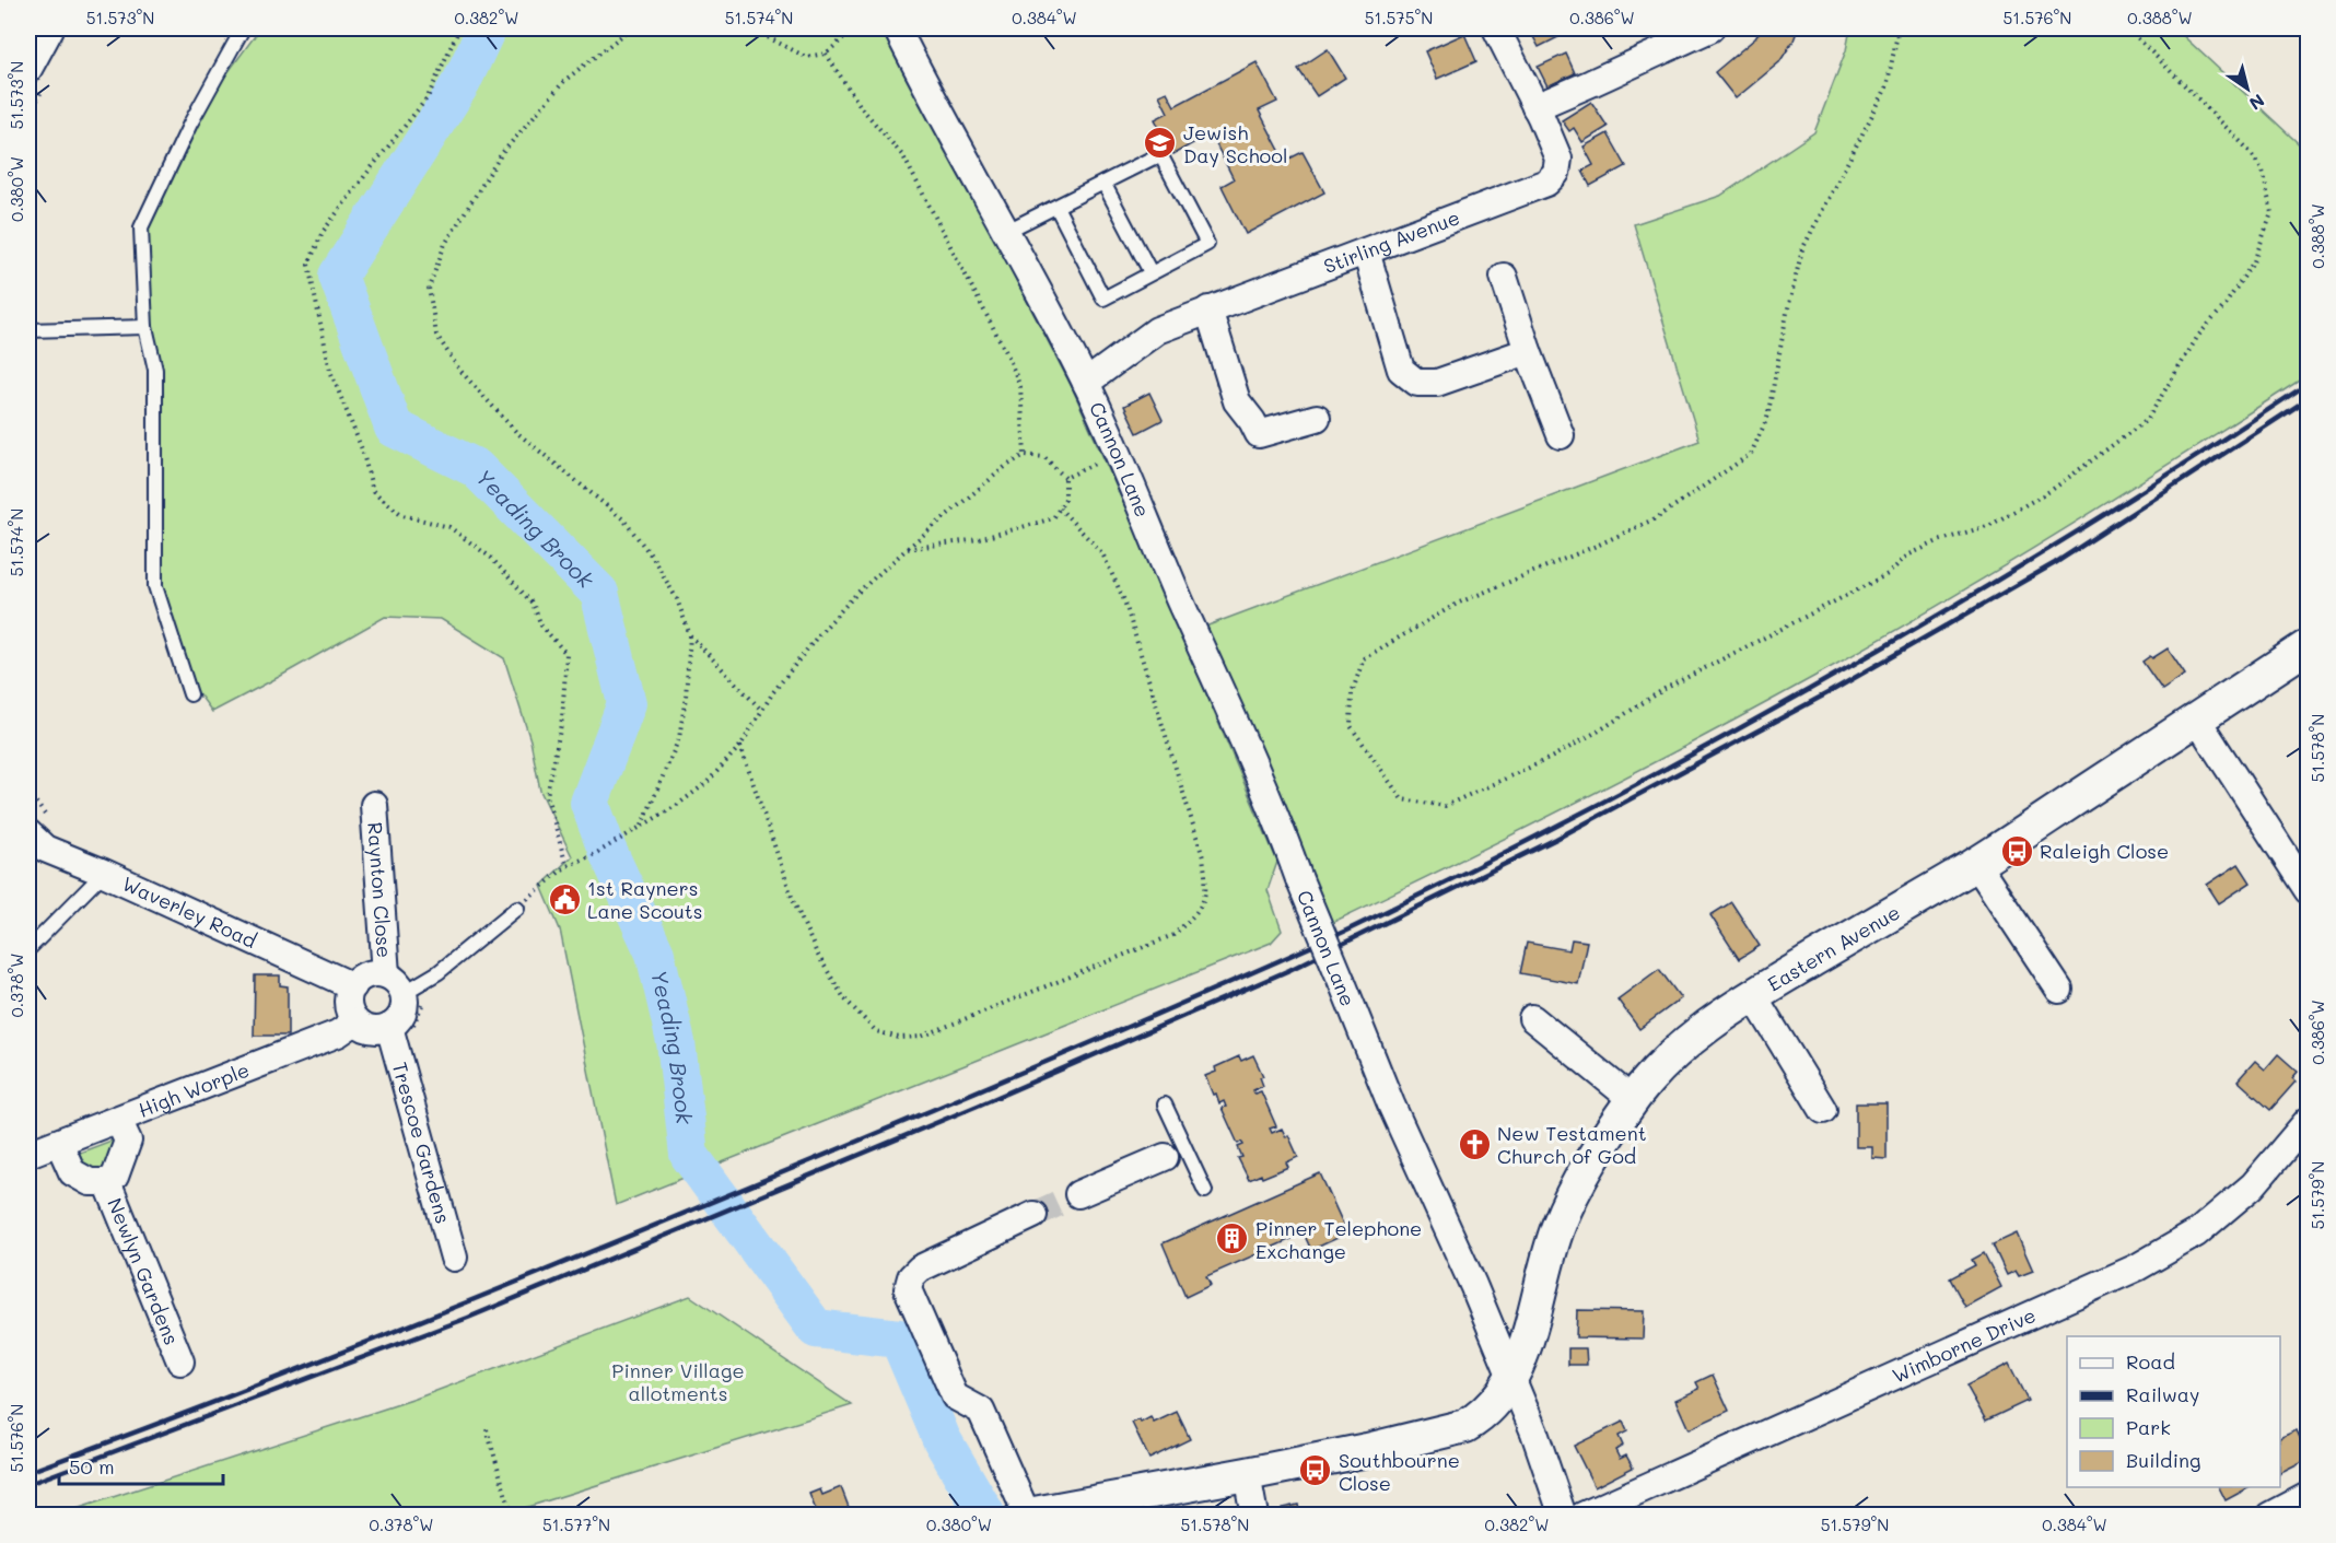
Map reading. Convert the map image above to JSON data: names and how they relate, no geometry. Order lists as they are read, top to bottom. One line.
{"streets":{"street":["Stirling Avenue","Cannon Lane","Raynton Close","Waverley Road","Eastern Avenue","High Worple","Trescoe Gardens","Newlyn Gardens","Wimborne Drive"]},"crossings":[["Stirling Avenue","Cannon Lane"],["Cannon Lane","Eastern Avenue"],["Raynton Close","Waverley Road"],["Raynton Close","High Worple"],["Raynton Close","Trescoe Gardens"],["Waverley Road","High Worple"],["Waverley Road","Trescoe Gardens"],["High Worple","Trescoe Gardens"],["High Worple","Newlyn Gardens"]],"water":["Yeading Brook"],"parks":["Pinner Village allotments"],"places":{"school or university":["Jewish Day School"],"bus stop":["Raleigh Close","Southbourne Close"],"public building":["1st Rayners Lane Scouts"],"church":["New Testament Church of God"],"building":["Pinner Telephone Exchange"]},"legend":["Road","Railway","Park","Building"],"scale_bar":"50 m","north":"bottom right","coordinates":["51.573°N","0.382°W","51.574°N","0.384°W","51.575°N","0.386°W","51.576°N","0.388°W","0.380°W","51.578°N","0.378°W","51.579°N","51.577°N"]}
